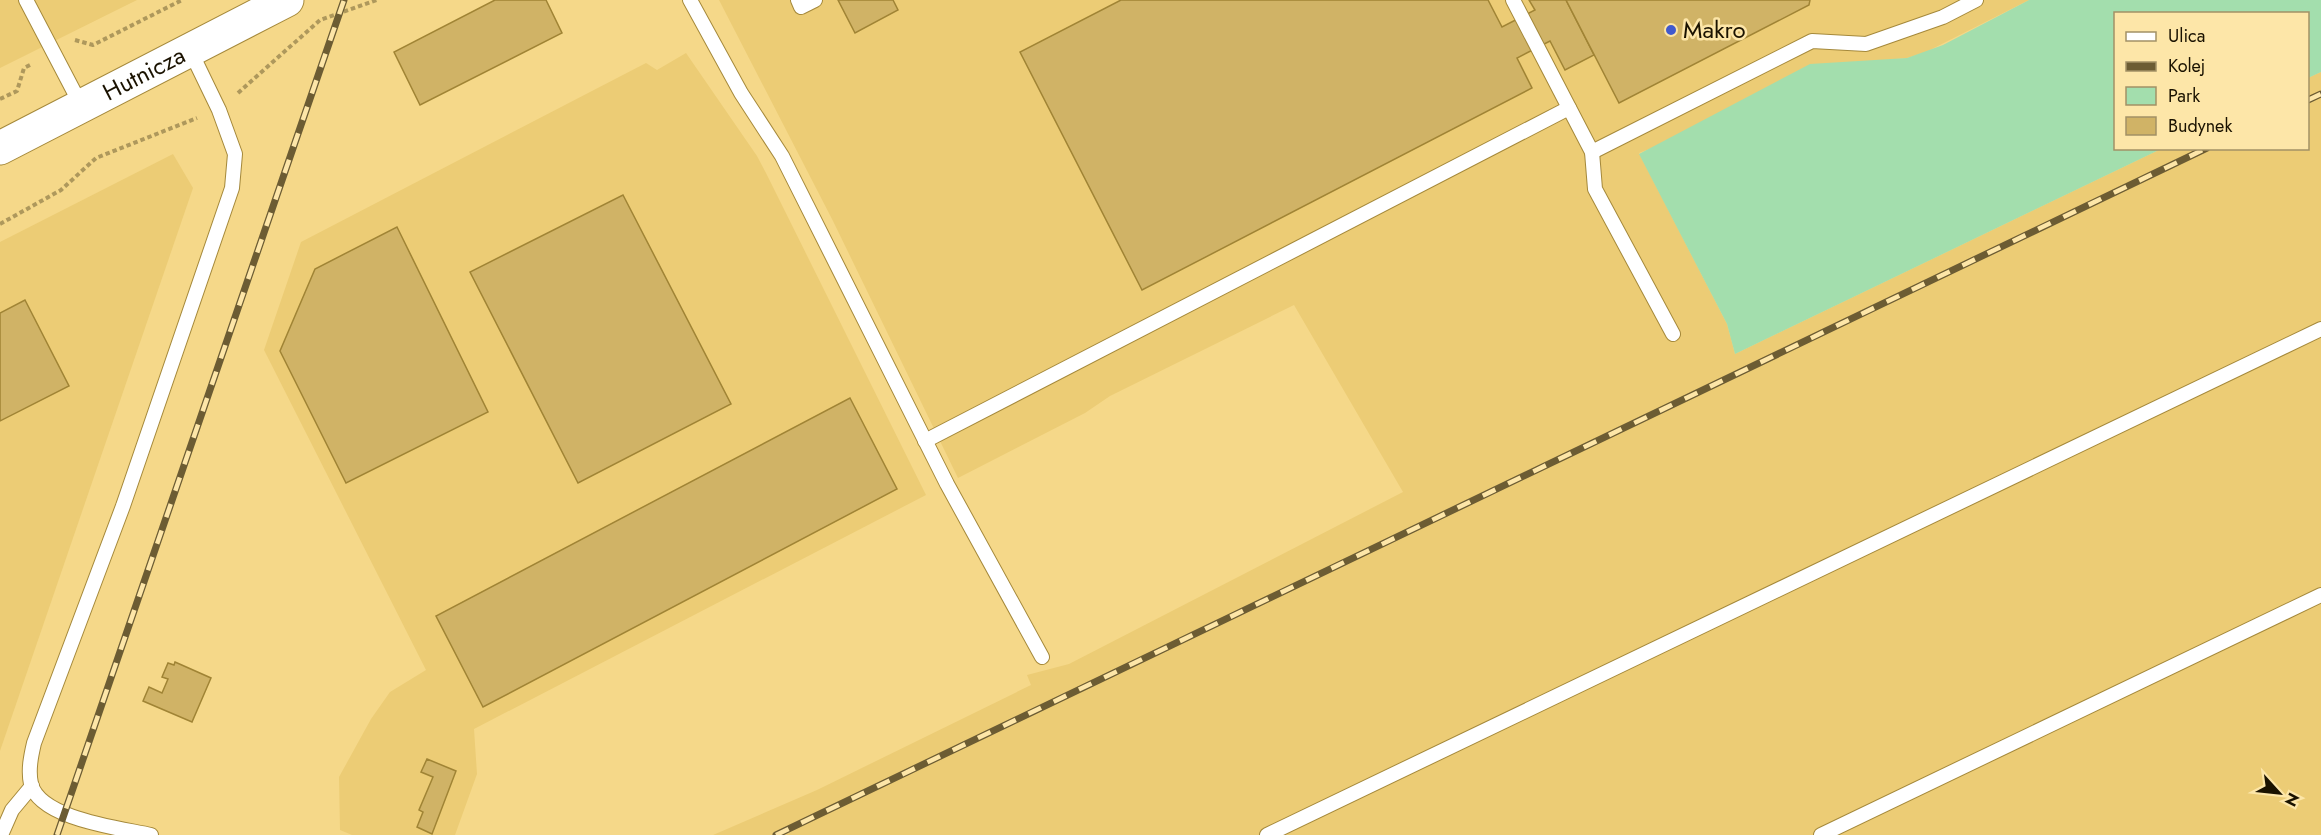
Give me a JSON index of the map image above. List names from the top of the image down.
{
  "streets": {
    "main road": ["Hutnicza"]
  },
  "places": ["Makro"],
  "legend": [
    "Ulica",
    "Kolej",
    "Park",
    "Budynek"
  ],
  "north": "bottom right"
}
